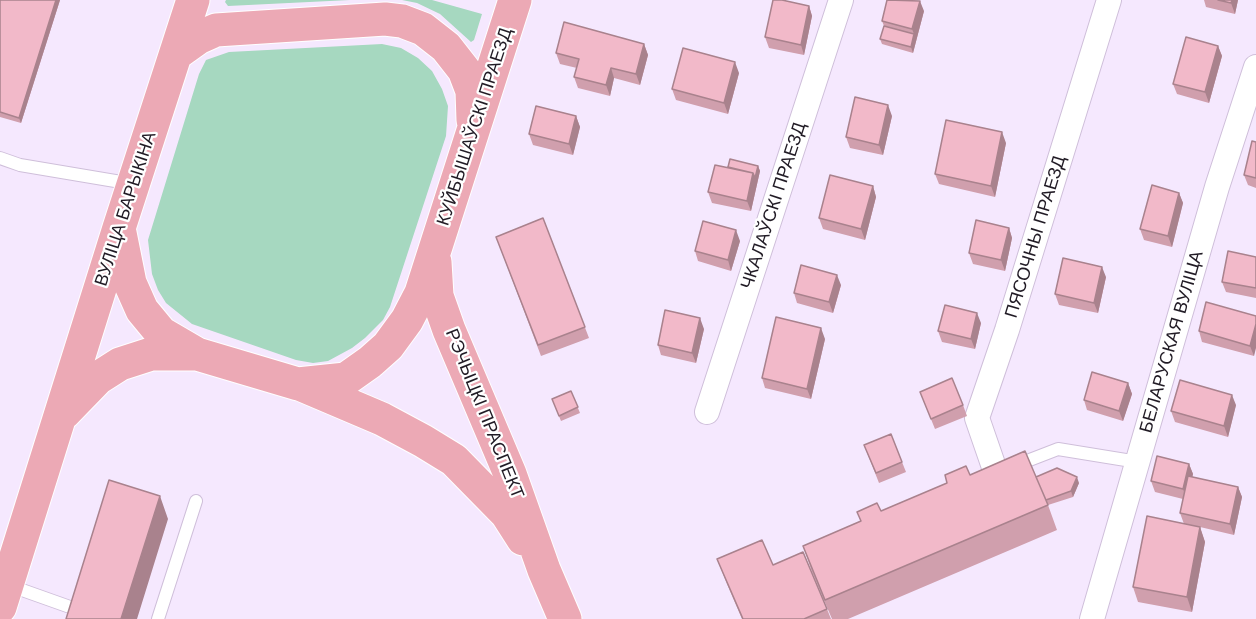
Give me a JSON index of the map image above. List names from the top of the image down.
{
  "streets": {
    "main road": ["КУЙБЫШАЎСКІ ПРАЕЗД", "ВУЛІЦА БАРЫКІНА", "РЭЧЫЦКІ ПРАСПЕКТ"],
    "street": ["ЧКАЛАЎСКІ ПРАЕЗД", "ПЯСОЧНЫ ПРАЕЗД", "БЕЛАРУСКАЯ ВУЛІЦА"]
  },
  "crossings": [
    ["КУЙБЫШАЎСКІ ПРАЕЗД", "РЭЧЫЦКІ ПРАСПЕКТ"],
    ["ВУЛІЦА БАРЫКІНА", "РЭЧЫЦКІ ПРАСПЕКТ"]
  ]
}
